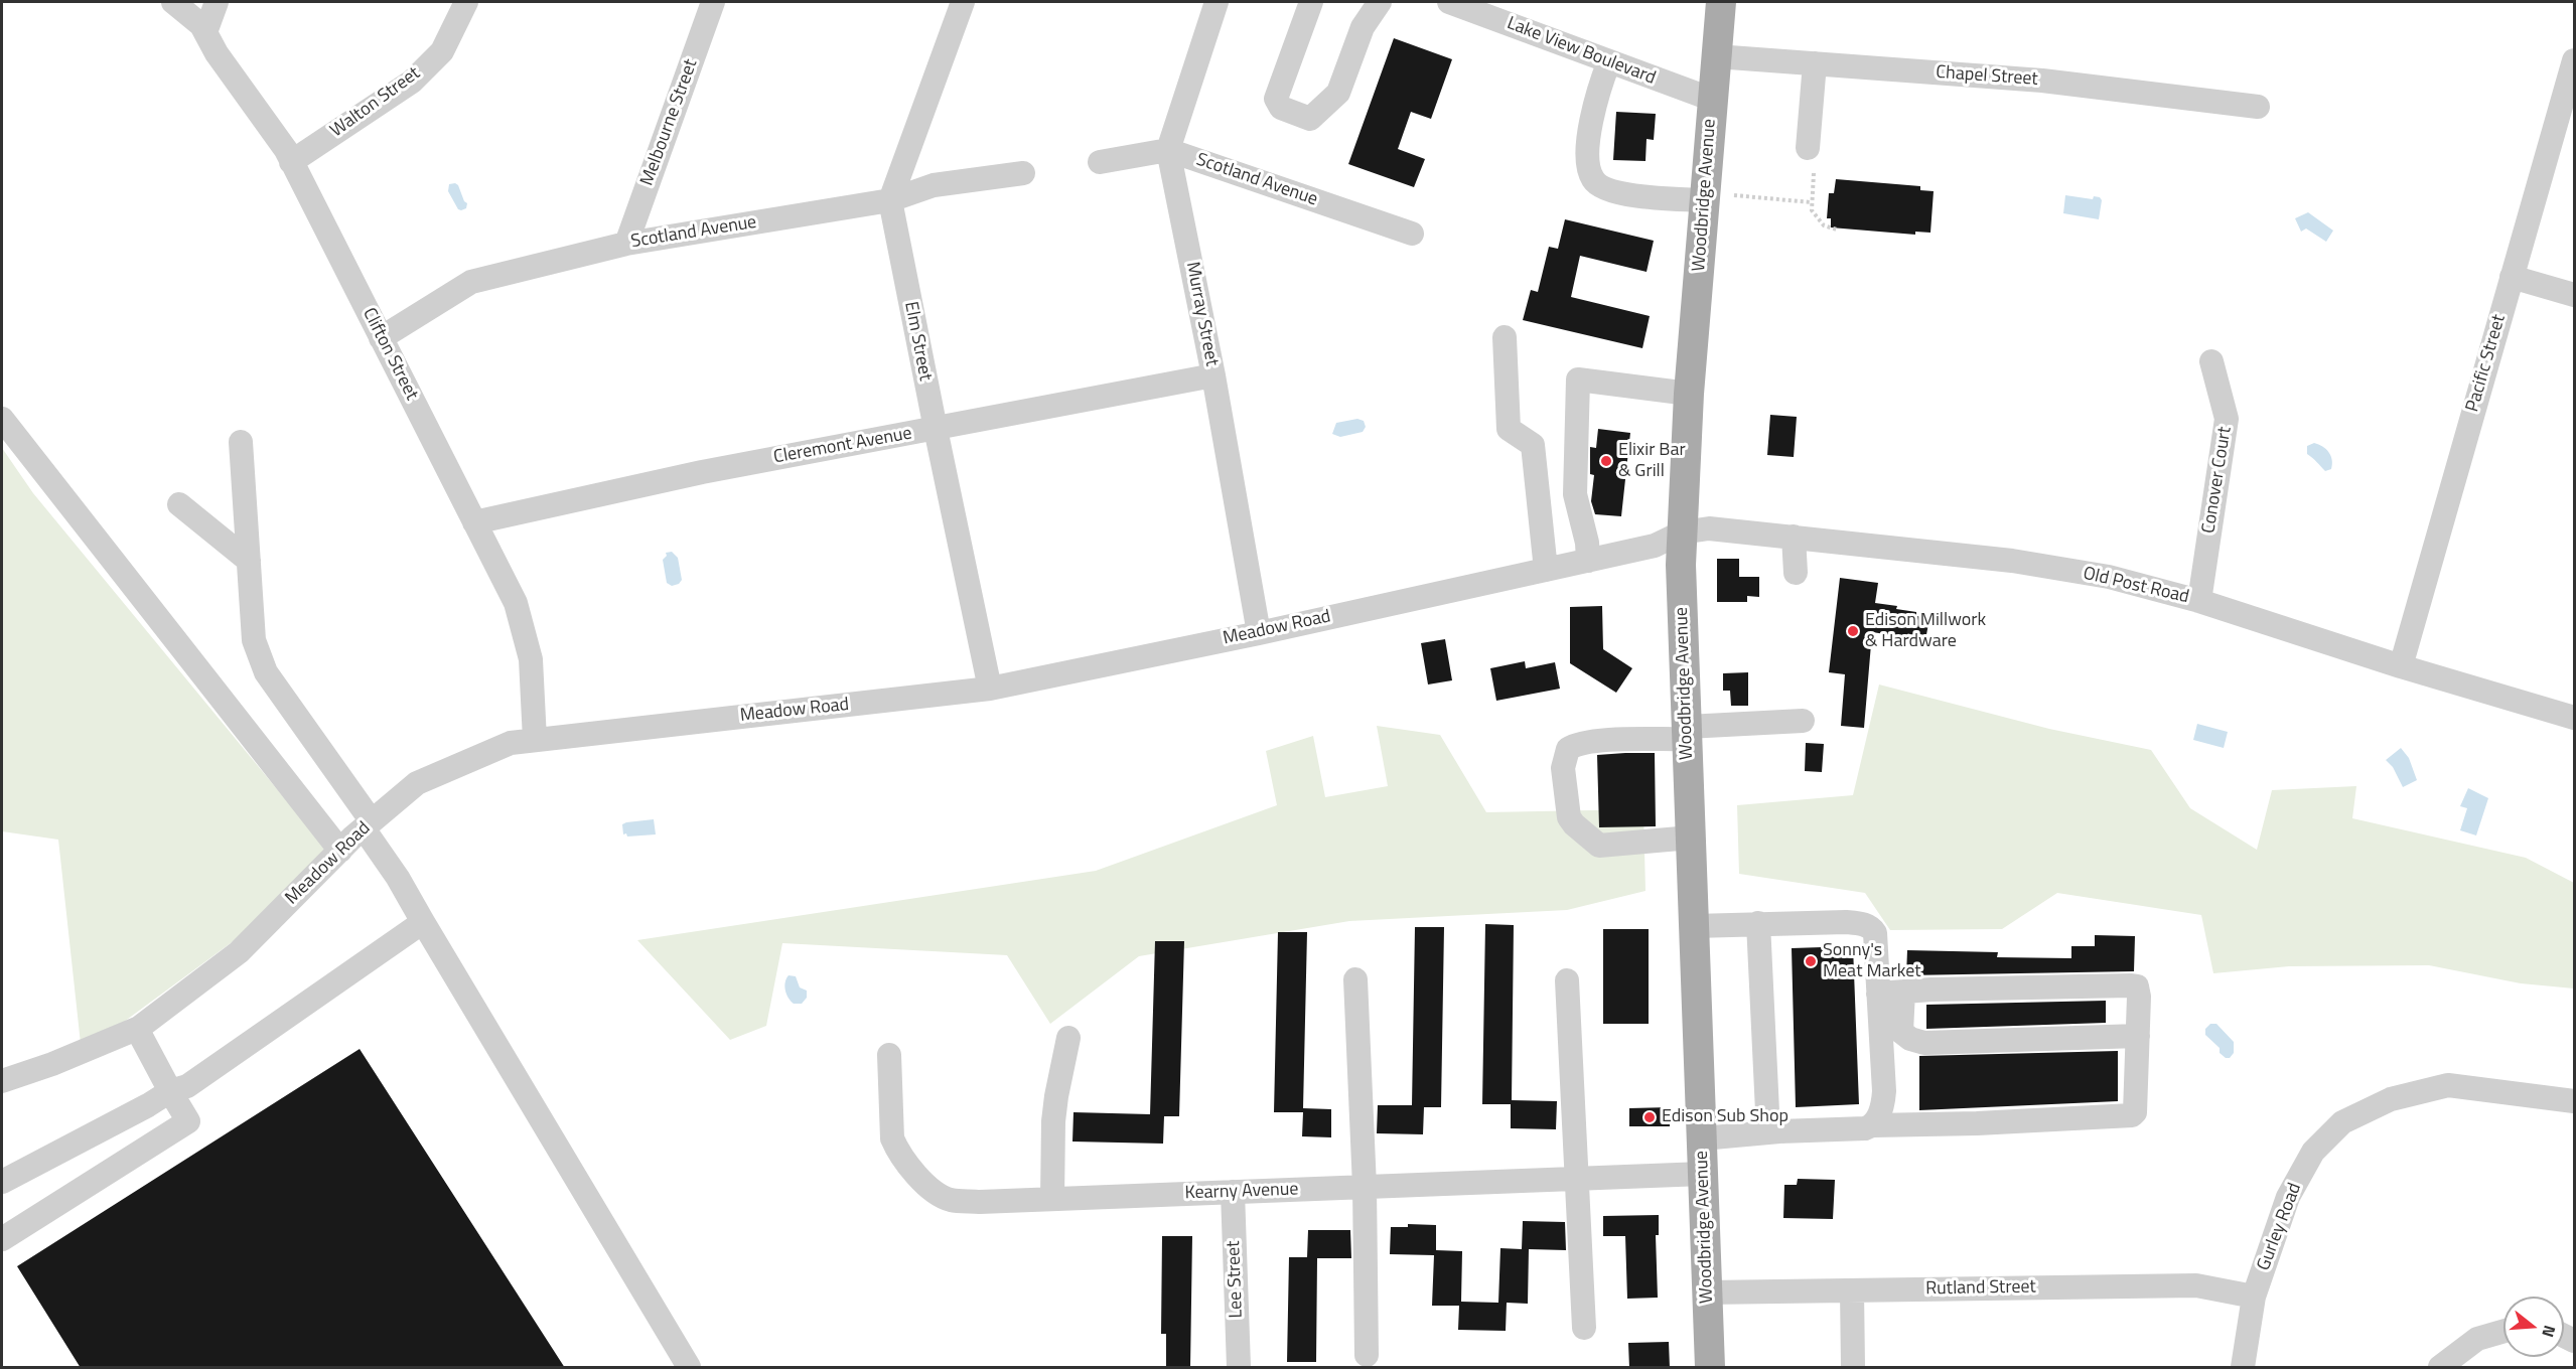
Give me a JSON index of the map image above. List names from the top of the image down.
{
  "streets": {
    "main road": ["Woodbridge Avenue"],
    "street": [
      "Lake View Boulevard",
      "Chapel Street",
      "Walton Street",
      "Melbourne Street",
      "Scotland Avenue",
      "Murray Street",
      "Elm Street",
      "Clifton Street",
      "Pacific Street",
      "Cleremont Avenue",
      "Conover Court",
      "Old Post Road",
      "Meadow Road",
      "Kearny Avenue",
      "Gurley Road",
      "Lee Street",
      "Rutland Street"
    ]
  },
  "crossings": [
    ["Lake View Boulevard", "Woodbridge Avenue"],
    ["Chapel Street", "Woodbridge Avenue"],
    ["Walton Street", "Clifton Street"],
    ["Melbourne Street", "Scotland Avenue"],
    ["Scotland Avenue", "Murray Street"],
    ["Scotland Avenue", "Elm Street"],
    ["Scotland Avenue", "Clifton Street"],
    ["Woodbridge Avenue", "Old Post Road"],
    ["Woodbridge Avenue", "Meadow Road"],
    ["Woodbridge Avenue", "Kearny Avenue"],
    ["Woodbridge Avenue", "Rutland Street"],
    ["Murray Street", "Cleremont Avenue"],
    ["Murray Street", "Meadow Road"],
    ["Elm Street", "Cleremont Avenue"],
    ["Elm Street", "Meadow Road"],
    ["Clifton Street", "Cleremont Avenue"],
    ["Clifton Street", "Meadow Road"],
    ["Pacific Street", "Old Post Road"],
    ["Conover Court", "Old Post Road"],
    ["Old Post Road", "Meadow Road"],
    ["Kearny Avenue", "Lee Street"],
    ["Gurley Road", "Rutland Street"]
  ],
  "places": [
    "Elixir Bar & Grill",
    "Edison Millwork & Hardware",
    "Sonny's Meat Market",
    "Edison Sub Shop"
  ],
  "north": "right"
}
